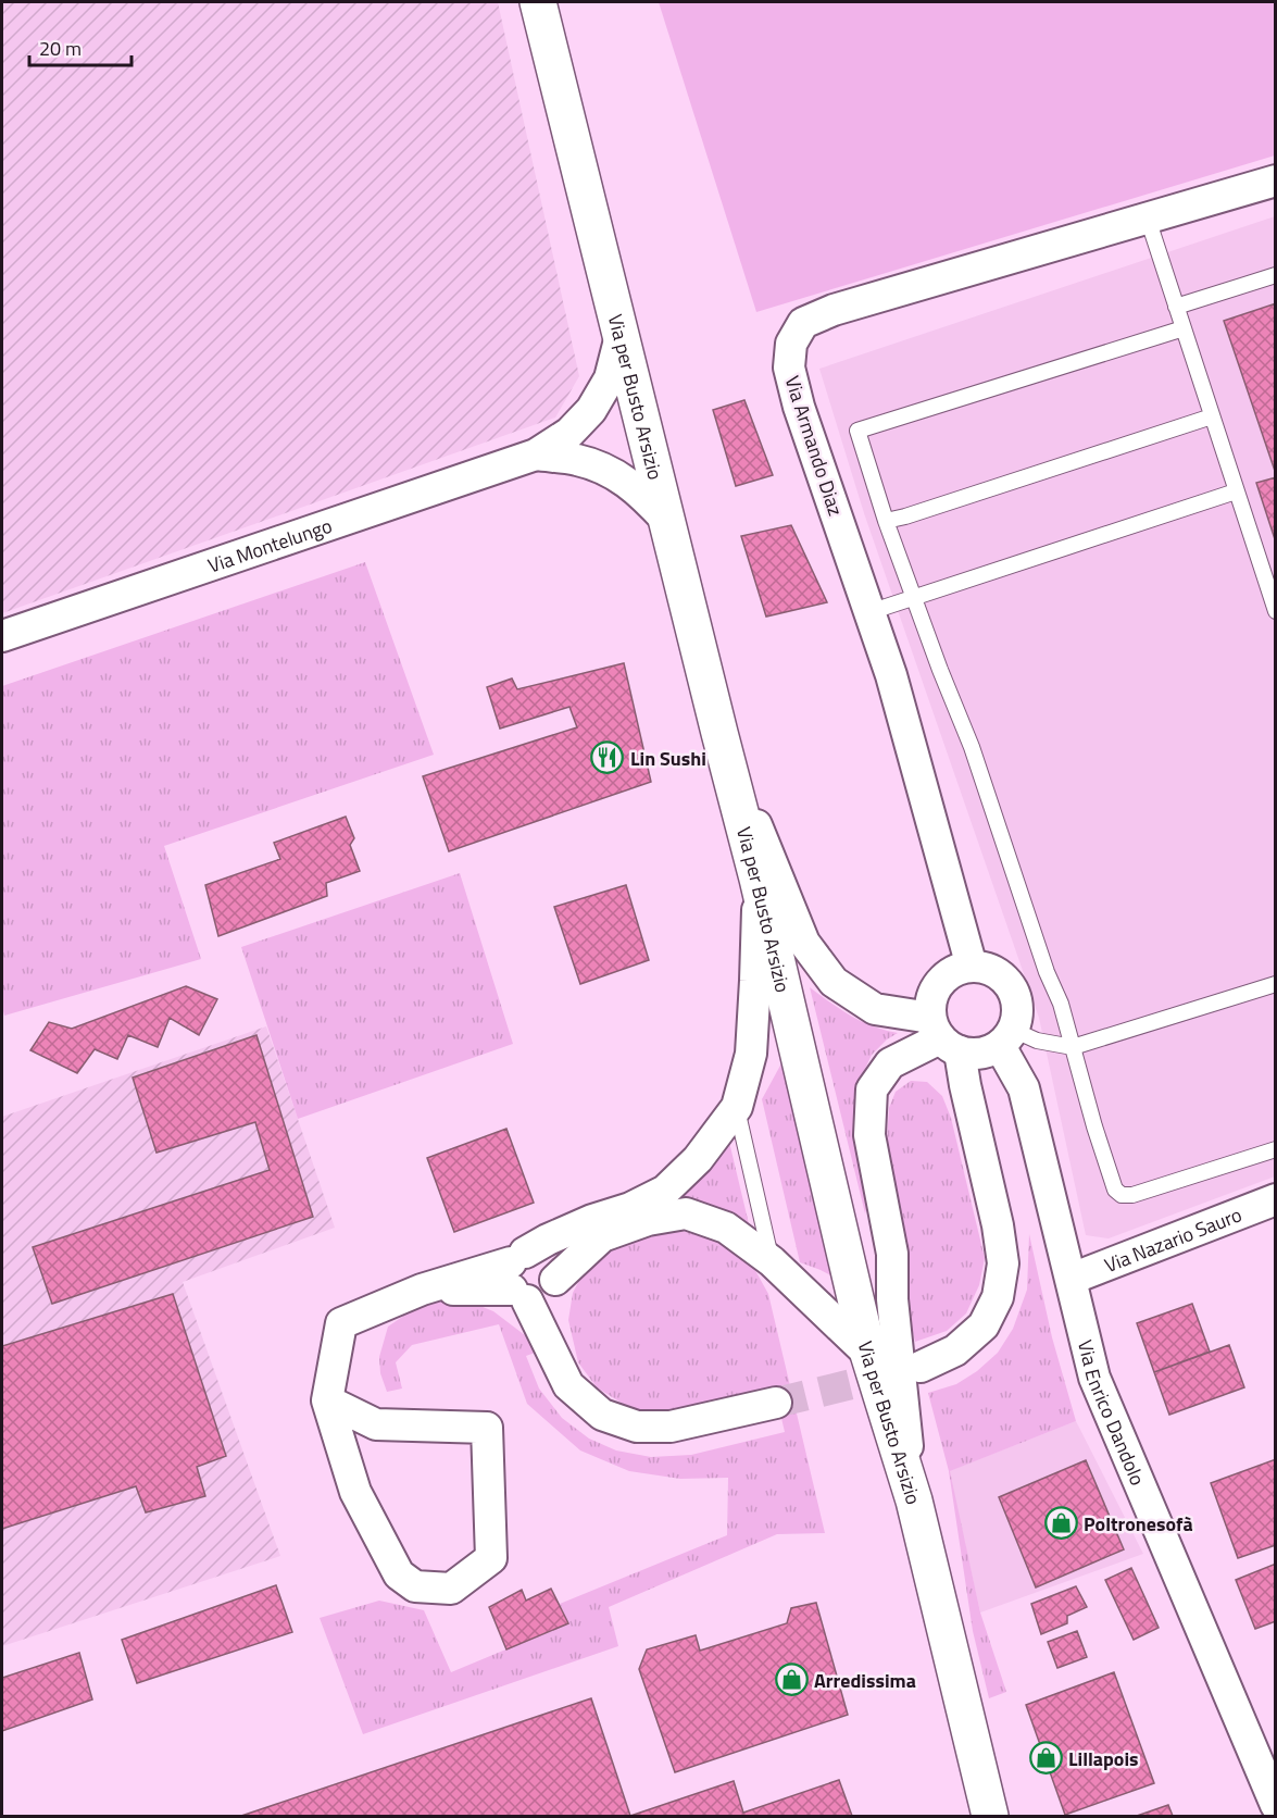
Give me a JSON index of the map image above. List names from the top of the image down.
{
  "streets": {
    "main road": ["Via per Busto Arsizio"],
    "street": [
      "Via Armando Diaz",
      "Via Montelungo",
      "Via Nazario Sauro",
      "Via Enrico Dandolo"
    ]
  },
  "crossings": [
    ["Via per Busto Arsizio", "Via Montelungo"],
    ["Via Armando Diaz", "Via Enrico Dandolo"],
    ["Via Nazario Sauro", "Via Enrico Dandolo"]
  ],
  "places": {
    "restaurant": ["Lin Sushi"],
    "shop": ["Poltronesofà", "Arredissima", "Lillapois"]
  },
  "scale_bar": "20 m"
}
